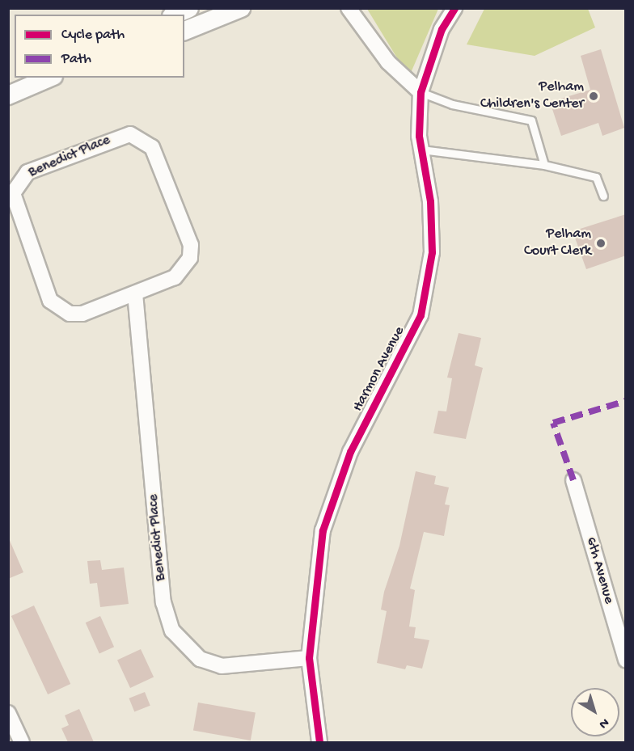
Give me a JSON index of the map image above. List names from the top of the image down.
{
  "streets": {
    "street": ["Benedict Place", "Harmon Avenue", "6th Avenue"]
  },
  "crossings": [
    ["Benedict Place", "Harmon Avenue"]
  ],
  "places": ["Pelham Children's Center", "Pelham Court Clerk"],
  "legend": ["Cycle path", "Path"],
  "north": "bottom right"
}
